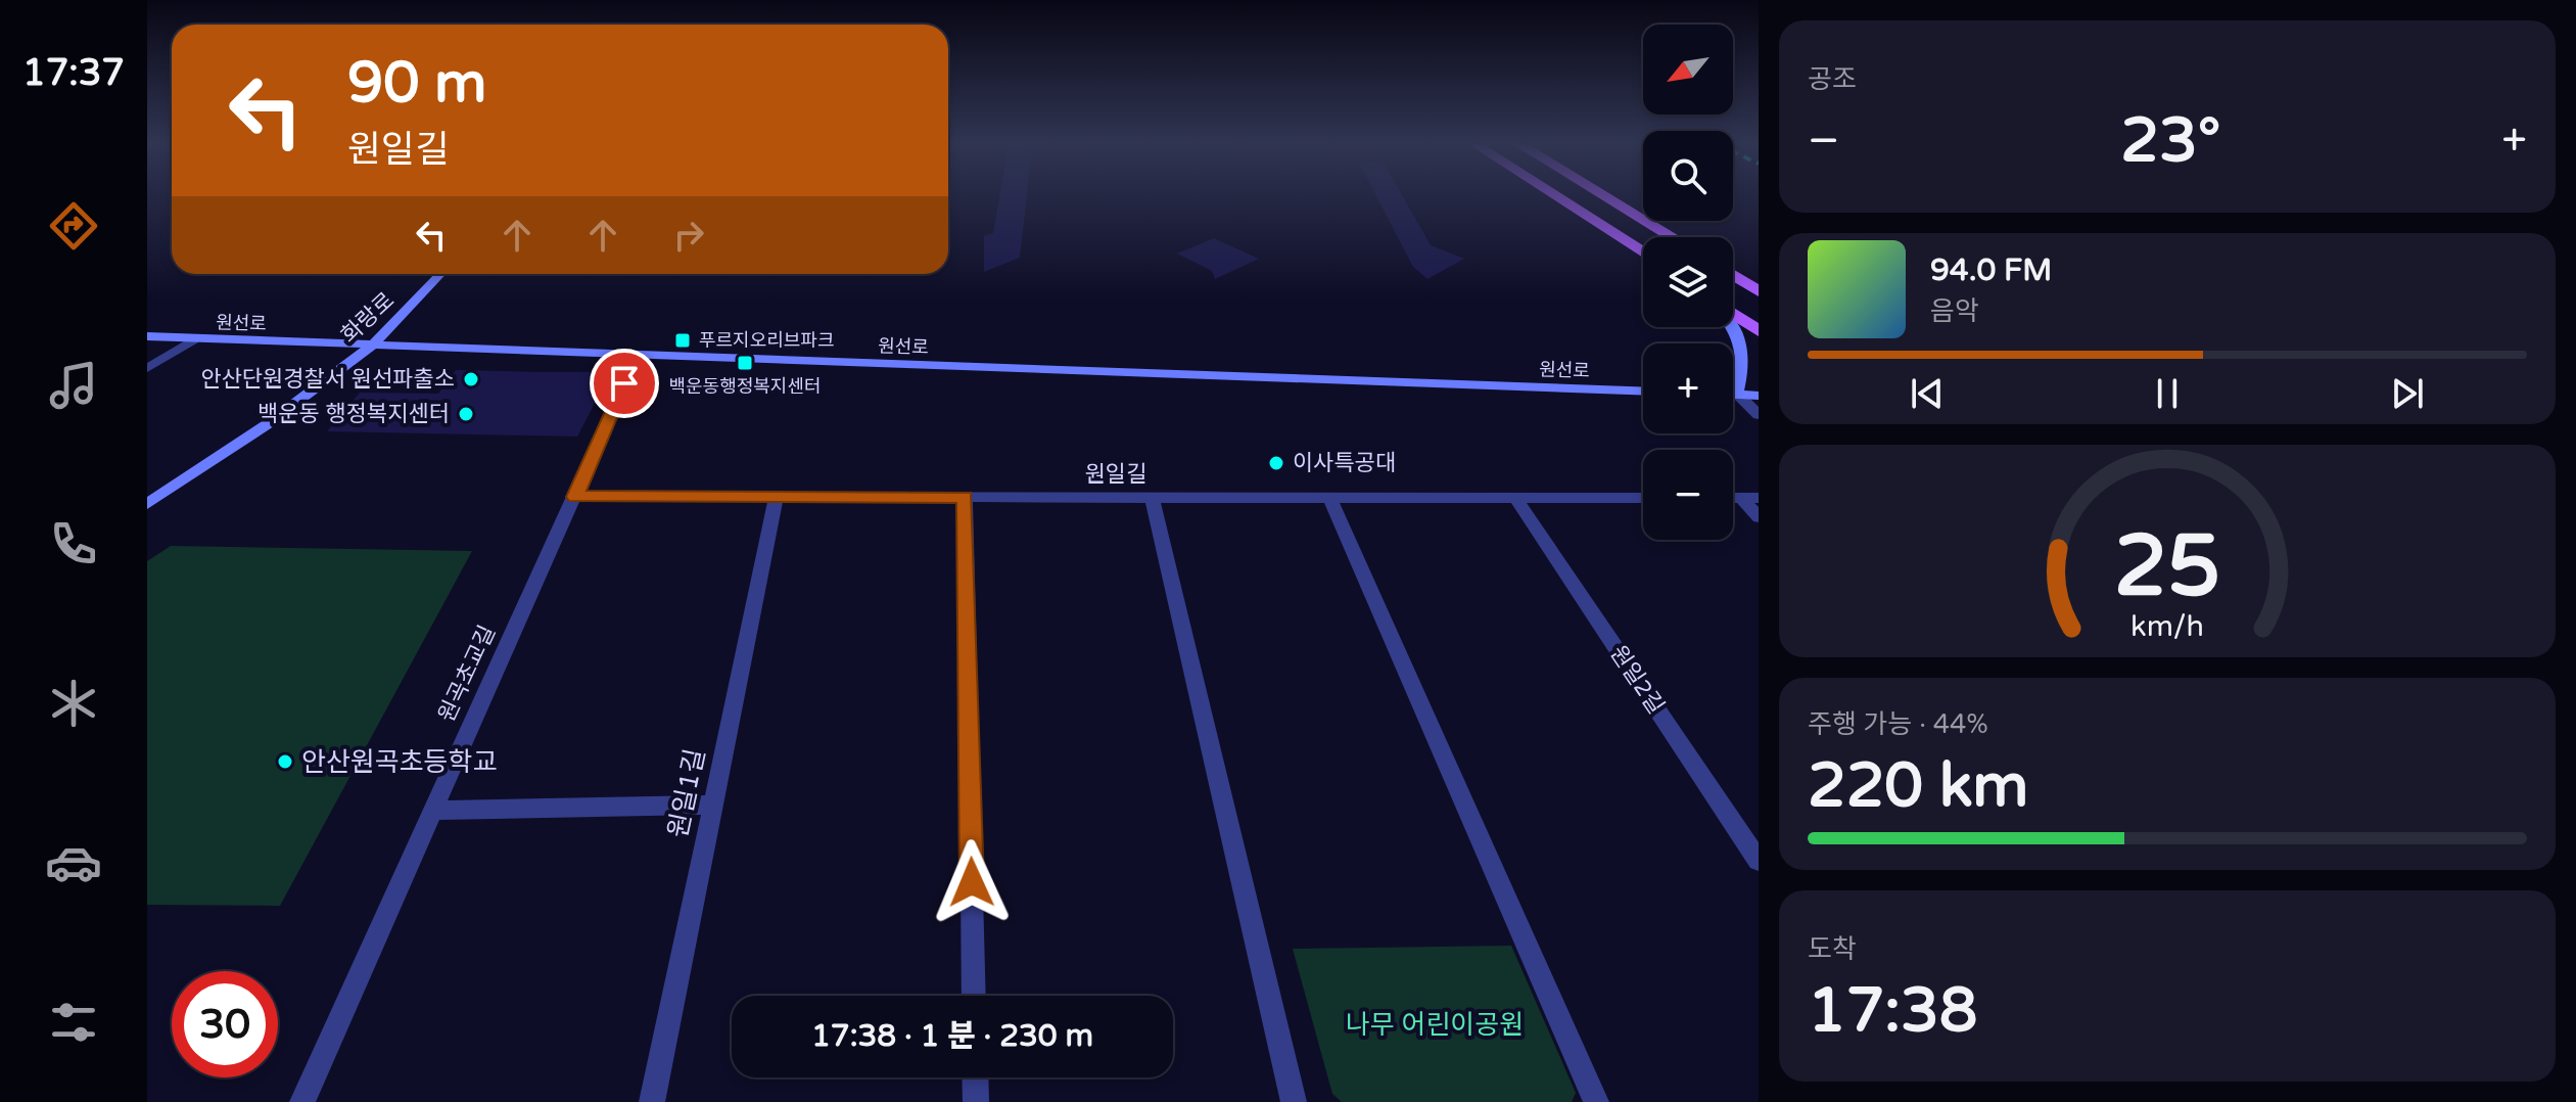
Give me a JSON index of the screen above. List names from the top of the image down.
{
  "streets": {
    "street": [
      "화랑로",
      "원선로",
      "원일길",
      "원곡초교길",
      "원일2길",
      "원일1길"
    ]
  },
  "crossings": [
    ["화랑로", "원선로"],
    ["원선로", "원곡초교길"],
    ["원일길", "원곡초교길"],
    ["원일길", "원일2길"],
    ["원일길", "원일1길"]
  ],
  "parks": ["나무 어린이공원"],
  "places": {
    "transit": ["푸르지오리브파크", "백운동행정복지센터"],
    "other": [
      "안산단원경찰서 원선파출소",
      "백운동 행정복지센터",
      "이사특공대",
      "안산원곡초등학교"
    ]
  },
  "north": "bottom left",
  "page": {
    "tabs": "17:37",
    "tile": [
      "공조",
      ["주행 가능 · 44%", "220 km"],
      ["도착", "17:38"]
    ],
    "map_buttons": ["+", "−"],
    "turn": ["90 m", "원일길"],
    "heat": ["−", "23°", "+"],
    "song": ["94.0 FM", "음악"],
    "limit": "30",
    "trip": "17:38 · 1 분 · 230 m",
    "gauge": ["25", "km/h"]
  }
}
